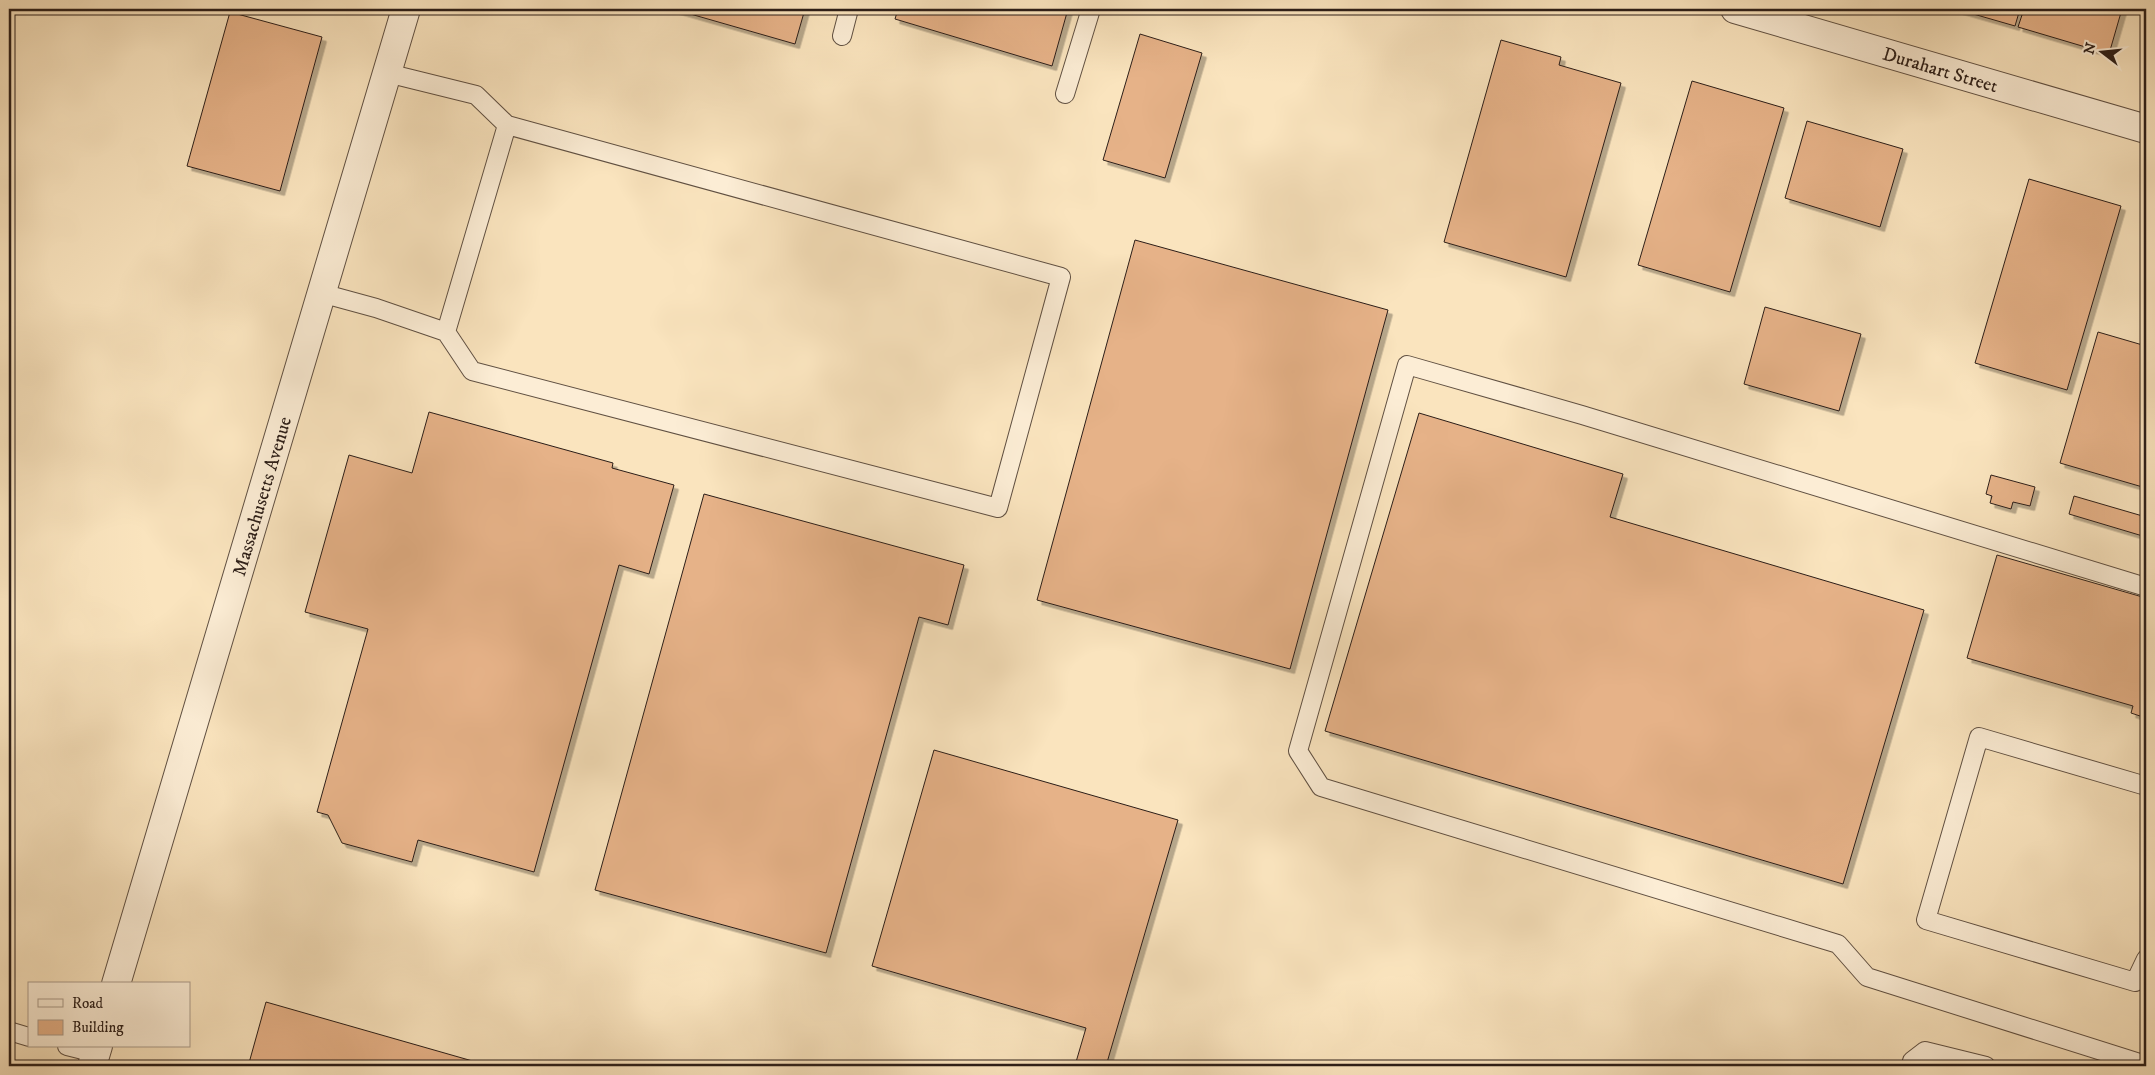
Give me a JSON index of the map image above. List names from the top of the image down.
{
  "streets": {
    "street": ["Durahart Street", "Massachusetts Avenue"]
  },
  "legend": ["Road", "Building"],
  "north": "left"
}
